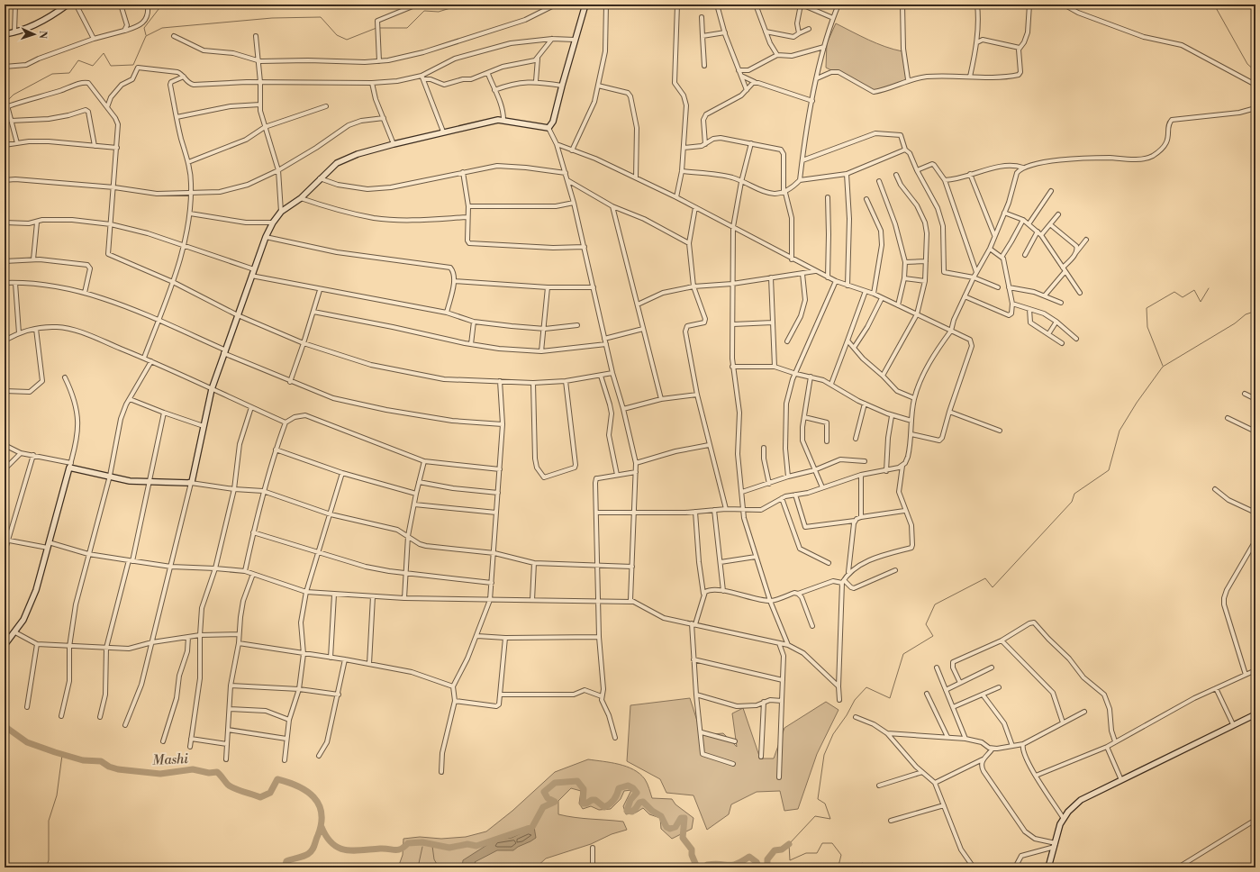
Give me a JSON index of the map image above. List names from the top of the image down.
{
  "water": ["Mashi"],
  "north": "right"
}
